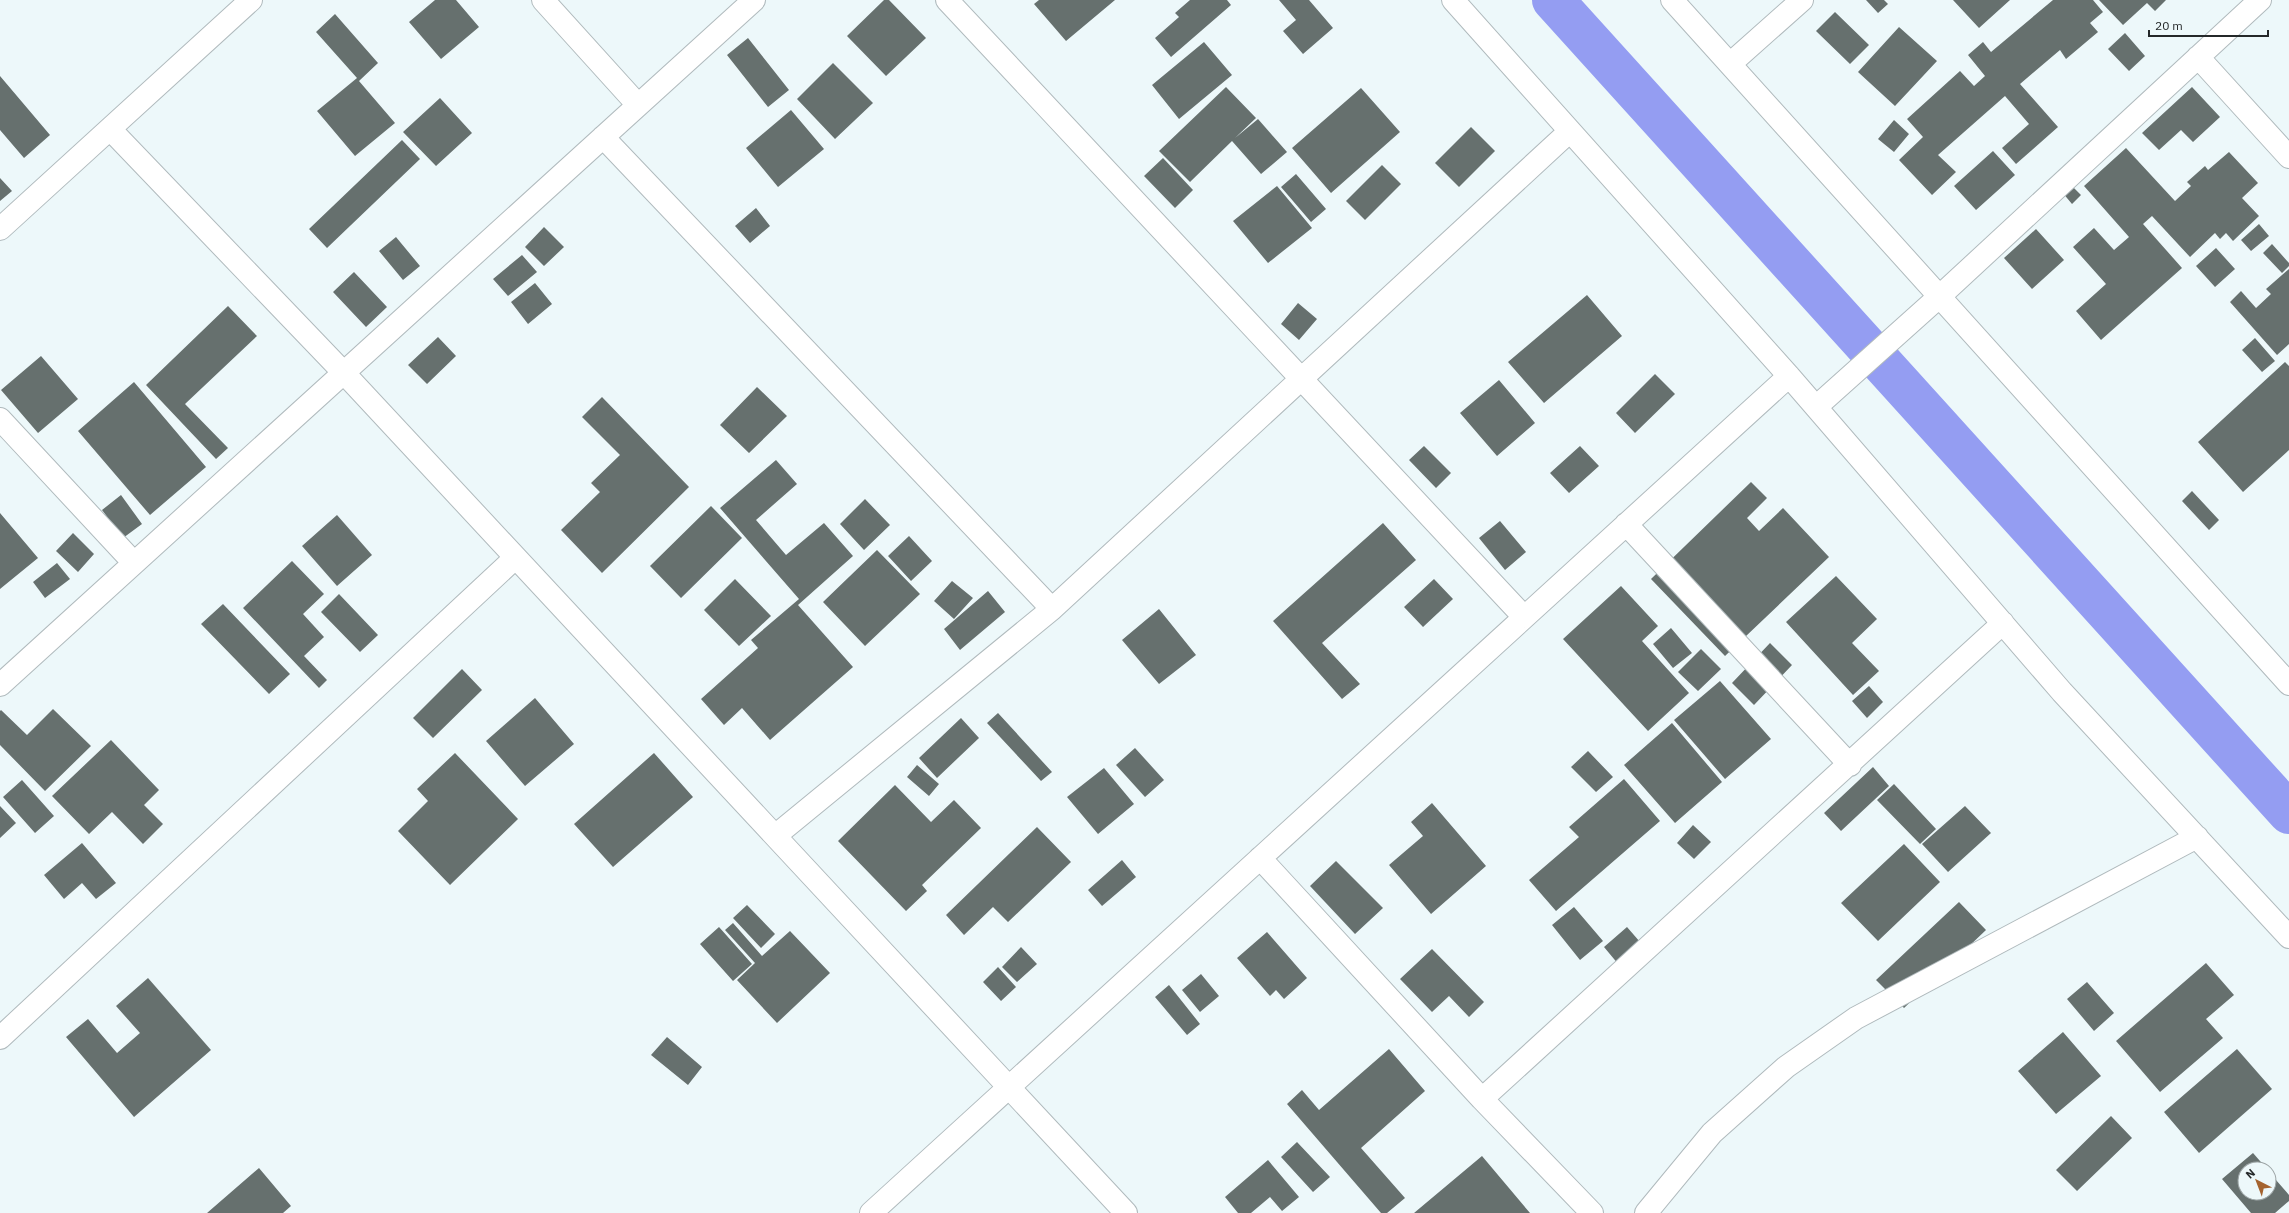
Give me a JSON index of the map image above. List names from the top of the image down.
{
  "scale_bar": "20 m",
  "north": "top left"
}
